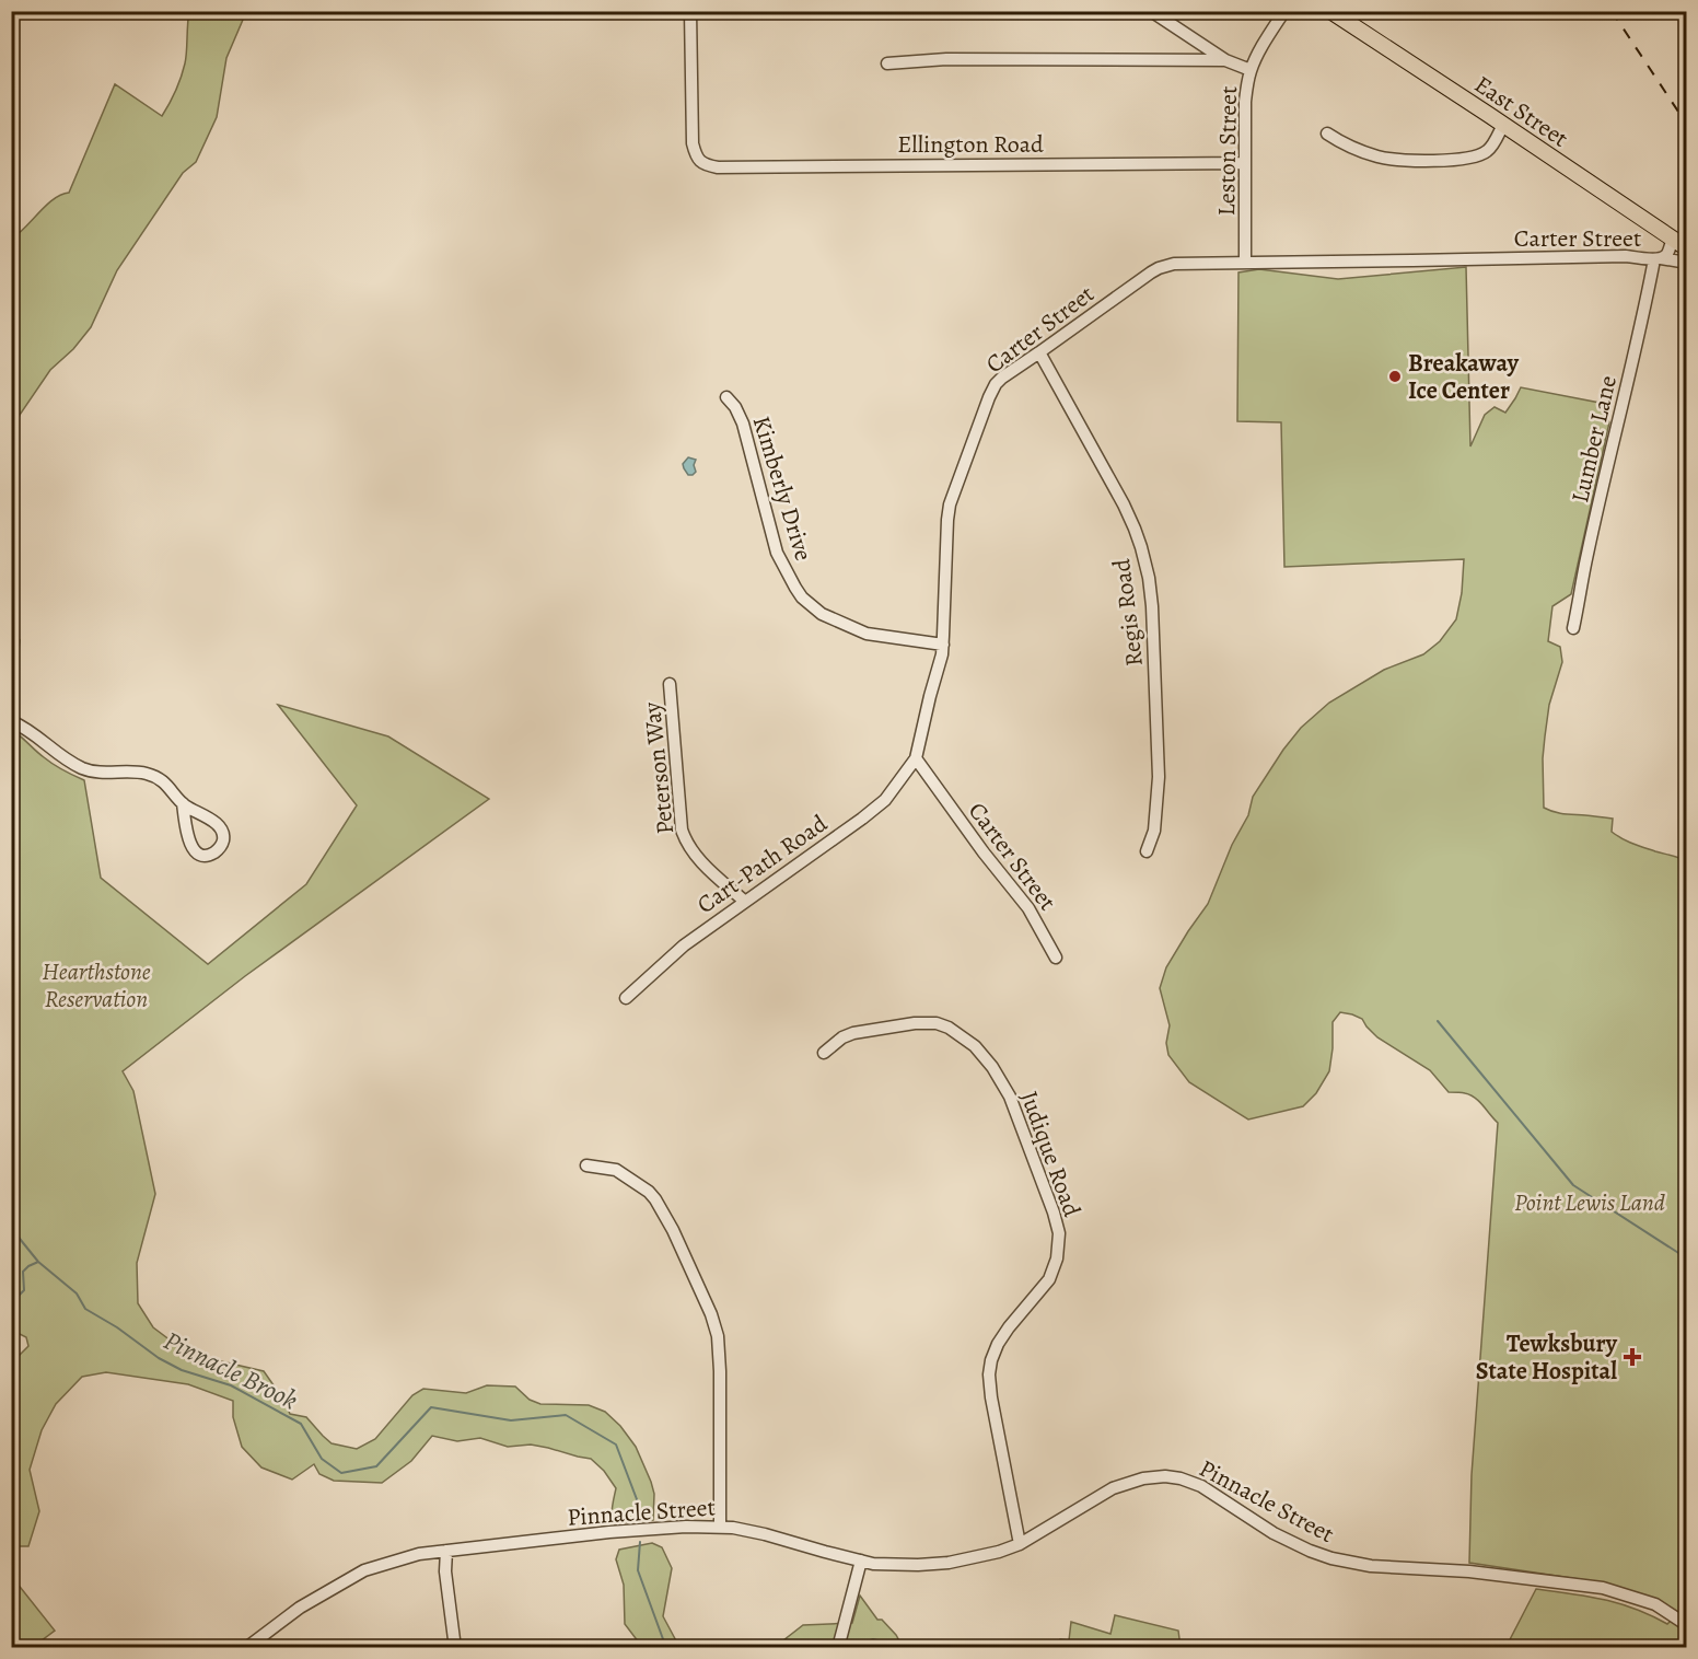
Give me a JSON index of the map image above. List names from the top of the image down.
{
  "streets": {
    "main road": ["East Street"],
    "street": [
      "Ellington Road",
      "Leston Street",
      "Carter Street",
      "Lumber Lane",
      "Kimberly Drive",
      "Regis Road",
      "Peterson Way",
      "Cart-Path Road",
      "Judique Road",
      "Pinnacle Street"
    ]
  },
  "crossings": [
    ["East Street", "Carter Street"],
    ["Ellington Road", "Leston Street"],
    ["Leston Street", "Carter Street"],
    ["Carter Street", "Lumber Lane"],
    ["Carter Street", "Kimberly Drive"],
    ["Carter Street", "Regis Road"],
    ["Carter Street", "Cart-Path Road"],
    ["Peterson Way", "Cart-Path Road"],
    ["Judique Road", "Pinnacle Street"]
  ],
  "water": ["Pinnacle Brook"],
  "parks": ["Hearthstone Reservation", "Point Lewis Land"],
  "places": {
    "other": ["Breakaway Ice Center"],
    "health": ["Tewksbury State Hospital"]
  }
}
